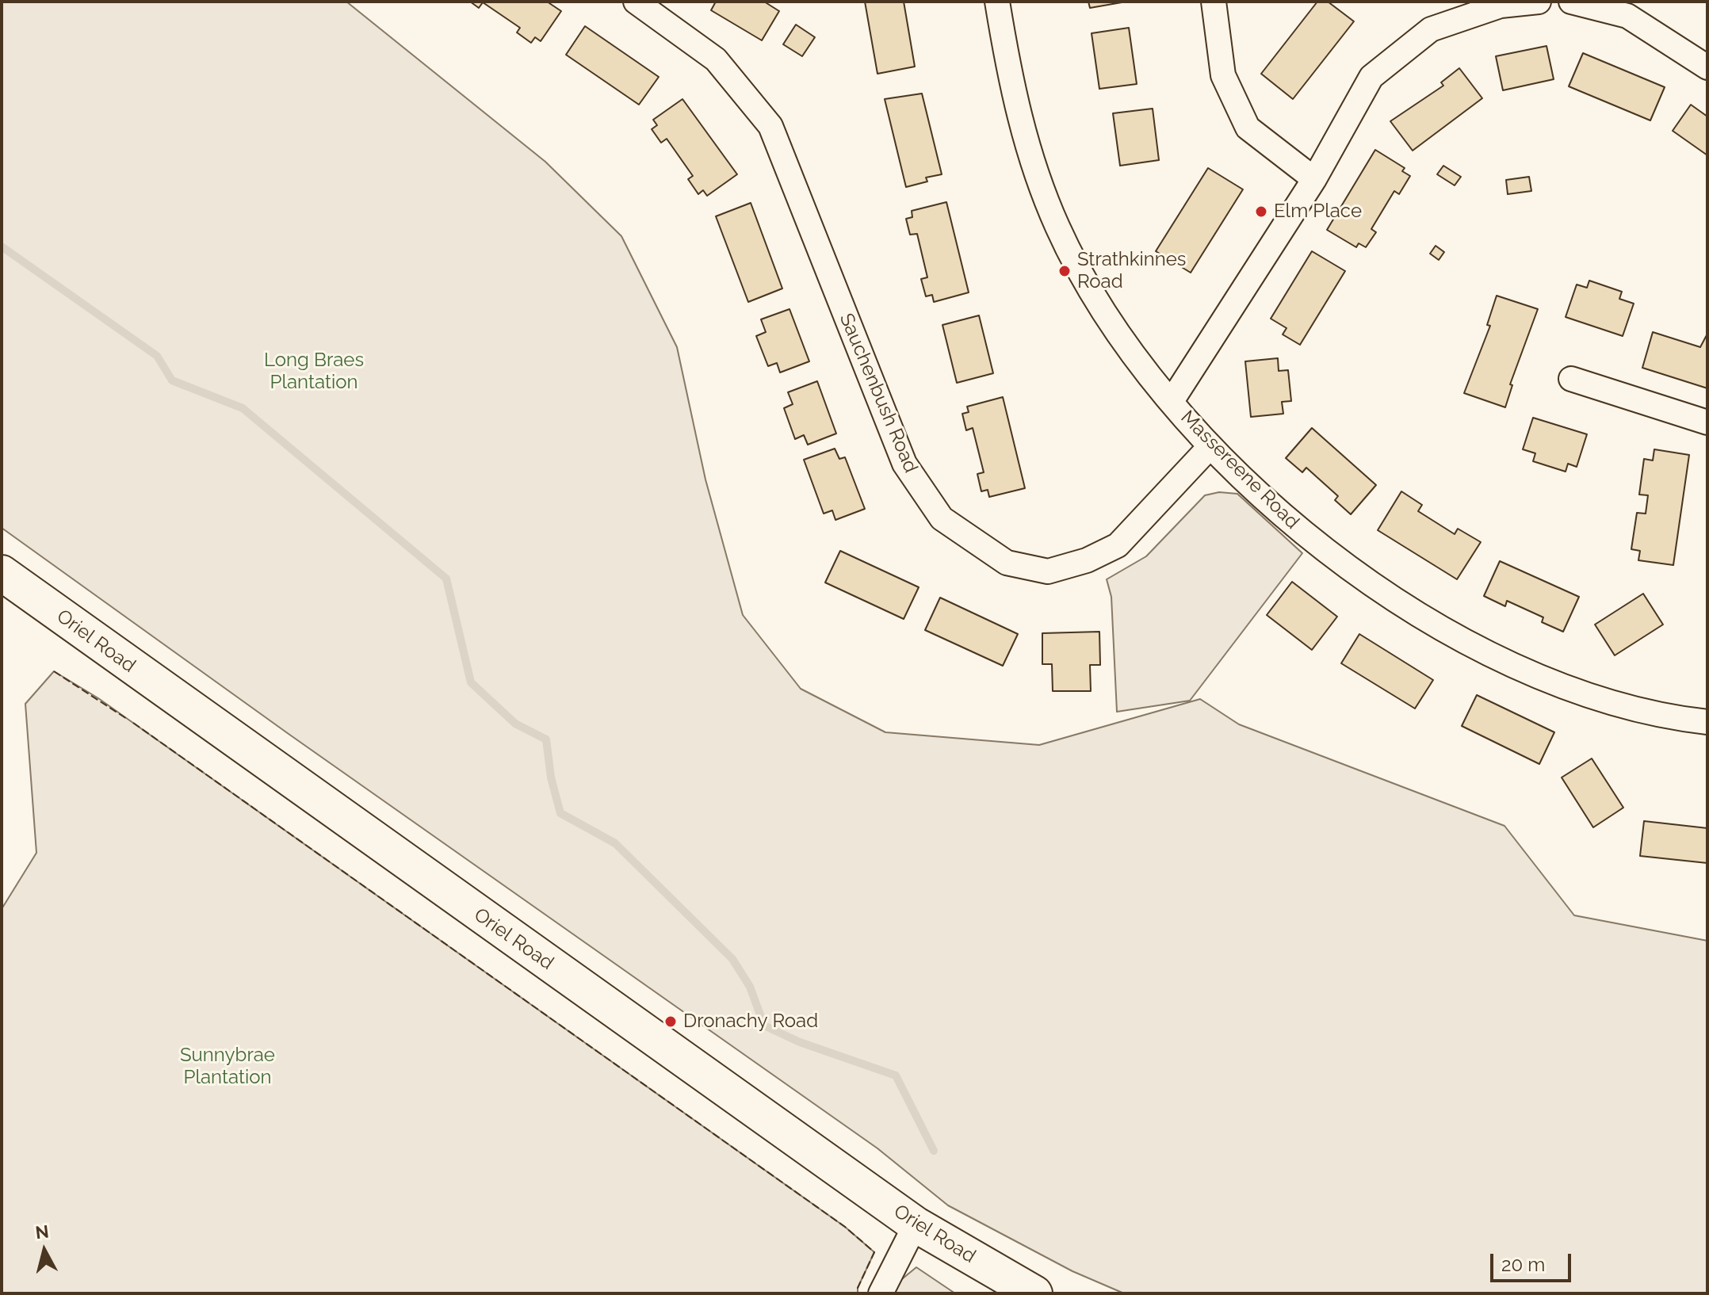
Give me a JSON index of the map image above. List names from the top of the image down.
{
  "streets": {
    "main road": ["Oriel Road"],
    "street": ["Sauchenbush Road", "Massereene Road"]
  },
  "crossings": [
    ["Sauchenbush Road", "Massereene Road"]
  ],
  "parks": ["Long Braes Plantation", "Sunnybrae Plantation"],
  "places": ["Elm Place", "Strathkinnes Road", "Dronachy Road"],
  "scale_bar": "20 m",
  "north": "top"
}
